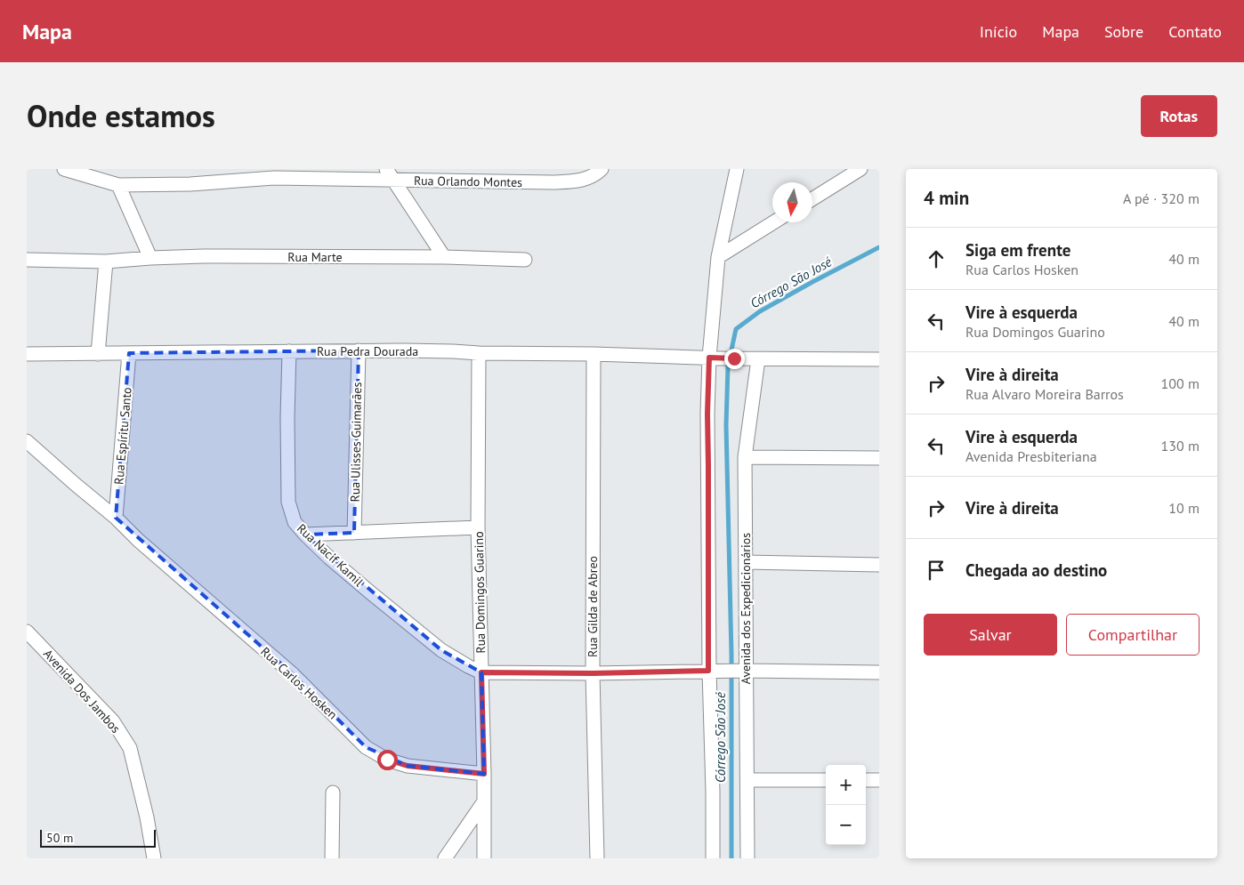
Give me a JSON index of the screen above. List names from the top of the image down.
{
  "streets": {
    "street": [
      "Rua Orlando Montes",
      "Rua Marte",
      "Rua Pedra Dourada",
      "Rua Espíritu Santo",
      "Rua Ulisses Guimarães",
      "Rua Nacif Kamil",
      "Rua Domingos Guarino",
      "Rua Gilda de Abreo",
      "Avenida dos Expedicionários",
      "Rua Carlos Hosken",
      "Avenida Dos Jambos"
    ]
  },
  "crossings": [
    ["Rua Pedra Dourada", "Rua Espíritu Santo"],
    ["Rua Pedra Dourada", "Rua Ulisses Guimarães"],
    ["Rua Pedra Dourada", "Rua Nacif Kamil"],
    ["Rua Pedra Dourada", "Rua Domingos Guarino"],
    ["Rua Pedra Dourada", "Rua Gilda de Abreo"],
    ["Rua Pedra Dourada", "Avenida dos Expedicionários"],
    ["Rua Espíritu Santo", "Rua Carlos Hosken"],
    ["Rua Nacif Kamil", "Rua Domingos Guarino"],
    ["Rua Domingos Guarino", "Rua Carlos Hosken"]
  ],
  "water": ["Córrego São José"],
  "scale_bar": "50 m",
  "north": "bottom",
  "page": {
    "header": "Mapa",
    "nav": [
      "Início",
      "Mapa",
      "Sobre",
      "Contato"
    ],
    "title": "Onde estamos",
    "buttons": [
      "Rotas",
      ["Salvar", "Compartilhar"]
    ],
    "heading": ["4 min", "A pé · 320 m"],
    "list": [
      ["Siga em frente", "Rua Carlos Hosken", "40 m"],
      ["Vire à esquerda", "Rua Domingos Guarino", "40 m"],
      ["Vire à direita", "Rua Alvaro Moreira Barros", "100 m"],
      ["Vire à esquerda", "Avenida Presbiteriana", "130 m"],
      ["Vire à direita", "10 m"],
      "Chegada ao destino"
    ],
    "map_buttons": ["+", "−"],
    "scale": "50 m"
  }
}
